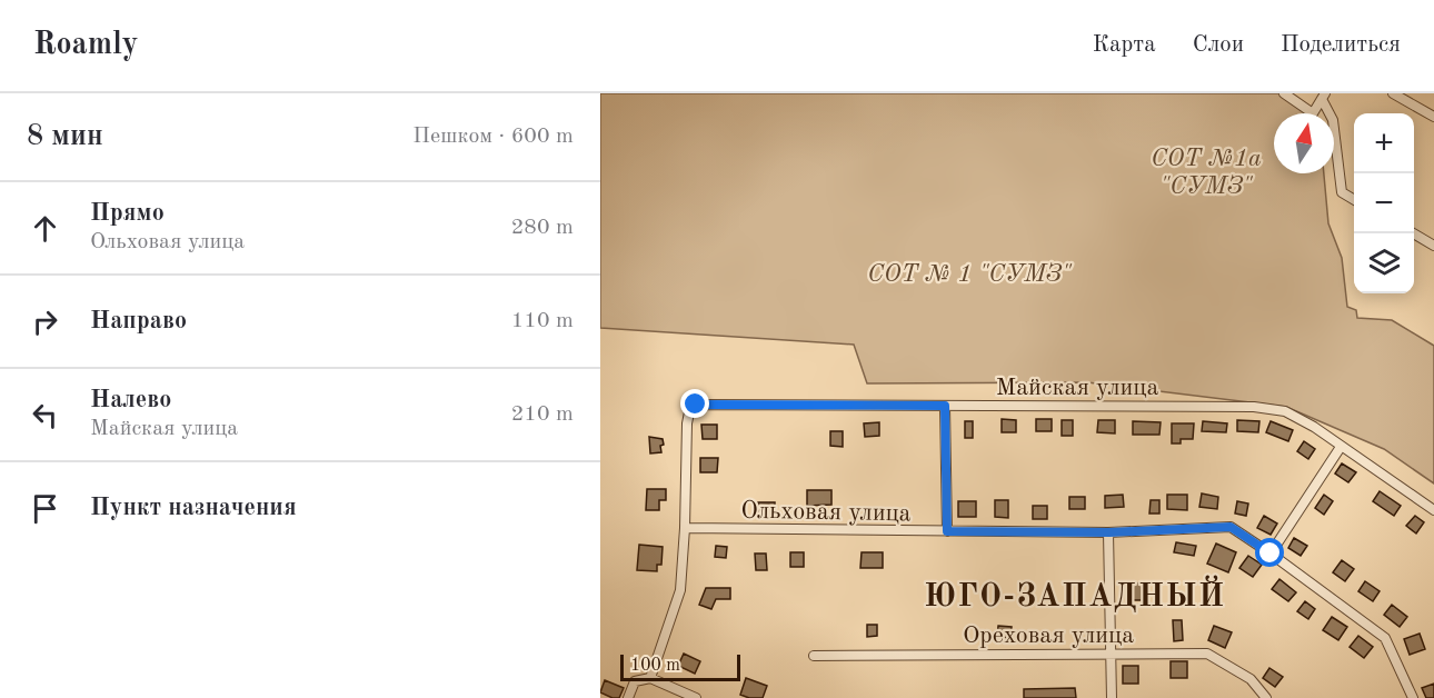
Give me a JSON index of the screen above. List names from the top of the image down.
{
  "streets": {
    "street": ["Майская улица", "Ольховая улица", "Ореховая улица"]
  },
  "crossings": [
    ["Майская улица", "Ольховая улица"]
  ],
  "districts": ["ЮГО-ЗАПАДНЫЙ"],
  "parks": ["СОТ №1а \"СУМЗ\"", "СОТ № 1 \"СУМЗ\""],
  "scale_bar": "100 m",
  "north": "top",
  "page": {
    "header": "Roamly",
    "nav": ["Карта", "Слои", "Поделиться"],
    "heading": ["8 мин", "Пешком · 600 m"],
    "map_buttons": ["+", "−"],
    "list": [
      ["Прямо", "Ольховая улица", "280 m"],
      ["Направо", "110 m"],
      ["Налево", "Майская улица", "210 m"],
      "Пункт назначения"
    ],
    "scale": "100 m"
  }
}
